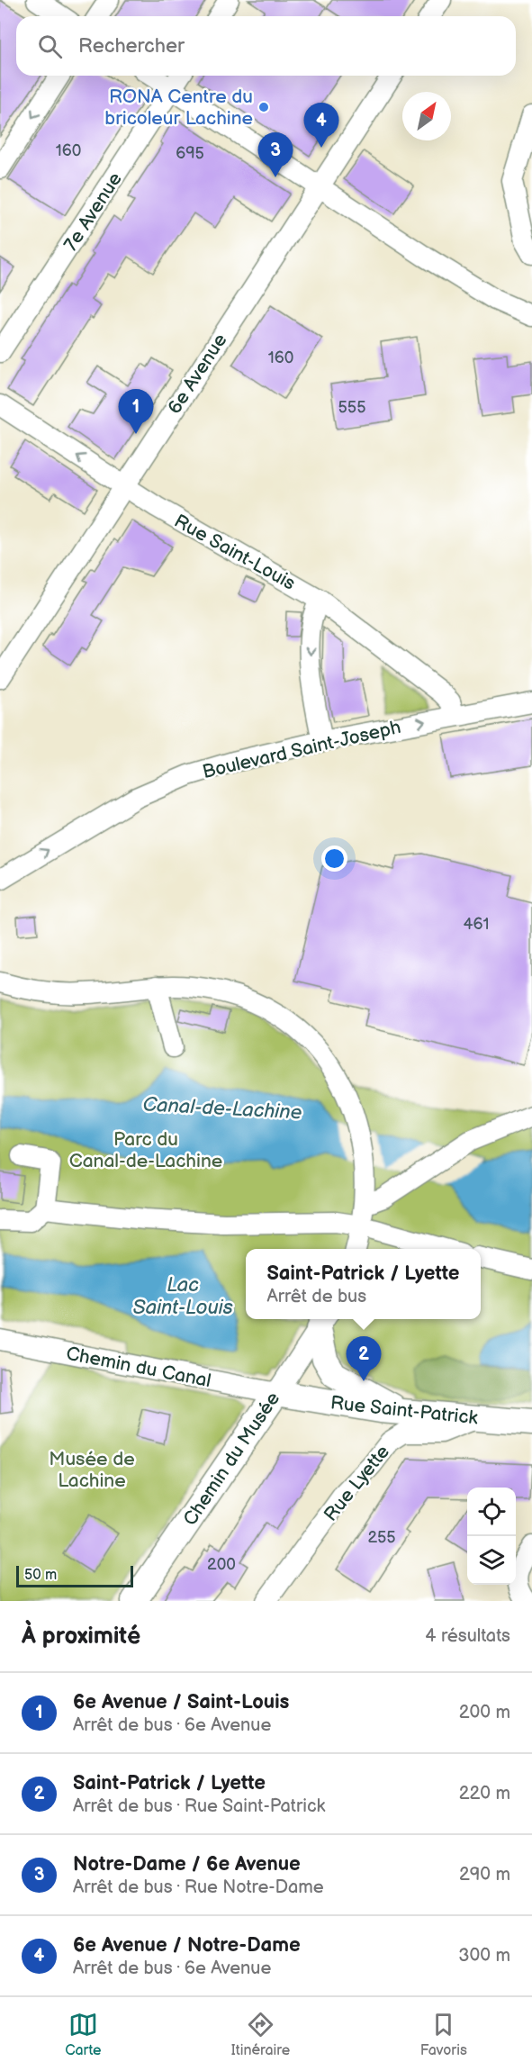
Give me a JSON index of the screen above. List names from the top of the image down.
{
  "streets": {
    "main road": ["Rue Saint-Patrick", "Chemin du Musée"],
    "street": [
      "7e Avenue",
      "6e Avenue",
      "Rue Saint-Louis",
      "Boulevard Saint-Joseph",
      "Chemin du Canal",
      "Rue Lyette"
    ]
  },
  "crossings": [
    ["6e Avenue", "Rue Saint-Louis"],
    ["Rue Saint-Louis", "Boulevard Saint-Joseph"],
    ["Chemin du Canal", "Rue Saint-Patrick"],
    ["Chemin du Canal", "Chemin du Musée"],
    ["Rue Saint-Patrick", "Chemin du Musée"],
    ["Rue Saint-Patrick", "Rue Lyette"]
  ],
  "one_way": ["Boulevard Saint-Joseph"],
  "water": ["Canal-de-Lachine", "Lac Saint-Louis"],
  "parks": ["Parc du Canal-de-Lachine", "Musée de Lachine"],
  "places": ["RONA Centre du bricoleur Lachine"],
  "house_numbers": [
    "160",
    "695",
    "160",
    "555",
    "461",
    "255",
    "200"
  ],
  "scale_bar": "50 m",
  "north": "top right",
  "page": {
    "search": "Rechercher",
    "pins": [
      "4",
      "3",
      "1",
      "2"
    ],
    "popup": ["Saint-Patrick / Lyette", "Arrêt de bus"],
    "scale": "50 m",
    "heading": ["À proximité", "4 résultats"],
    "list": [
      {
        "mark": "1",
        "name": "6e Avenue / Saint-Louis",
        "note": "Arrêt de bus · 6e Avenue",
        "value": "200 m"
      },
      {
        "mark": "2",
        "name": "Saint-Patrick / Lyette",
        "note": "Arrêt de bus · Rue Saint-Patrick",
        "value": "220 m"
      },
      {
        "mark": "3",
        "name": "Notre-Dame / 6e Avenue",
        "note": "Arrêt de bus · Rue Notre-Dame",
        "value": "290 m"
      },
      {
        "mark": "4",
        "name": "6e Avenue / Notre-Dame",
        "note": "Arrêt de bus · 6e Avenue",
        "value": "300 m"
      }
    ],
    "nav": ["Carte", "Itinéraire", "Favoris"]
  }
}
